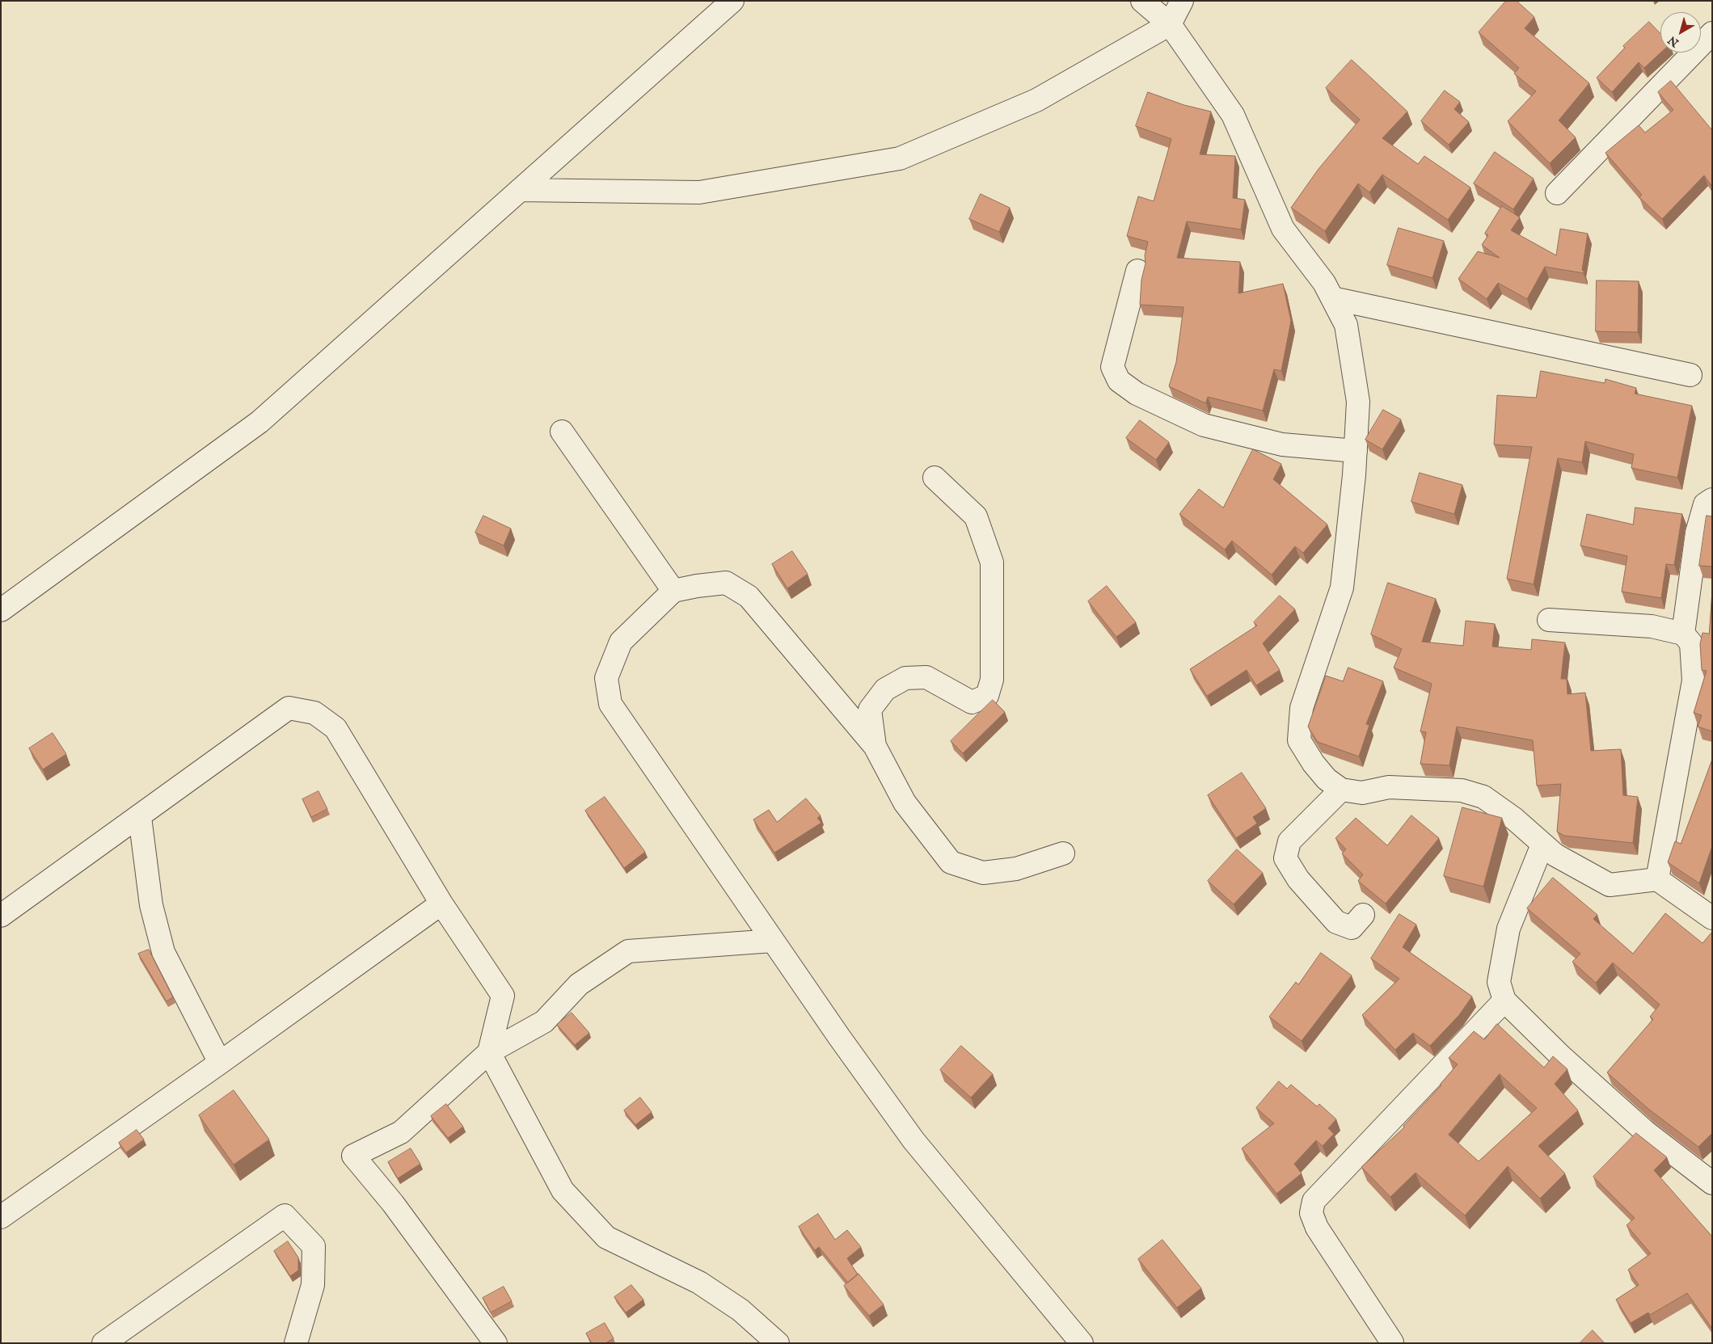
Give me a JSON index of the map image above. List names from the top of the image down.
{
  "north": "bottom left"
}
